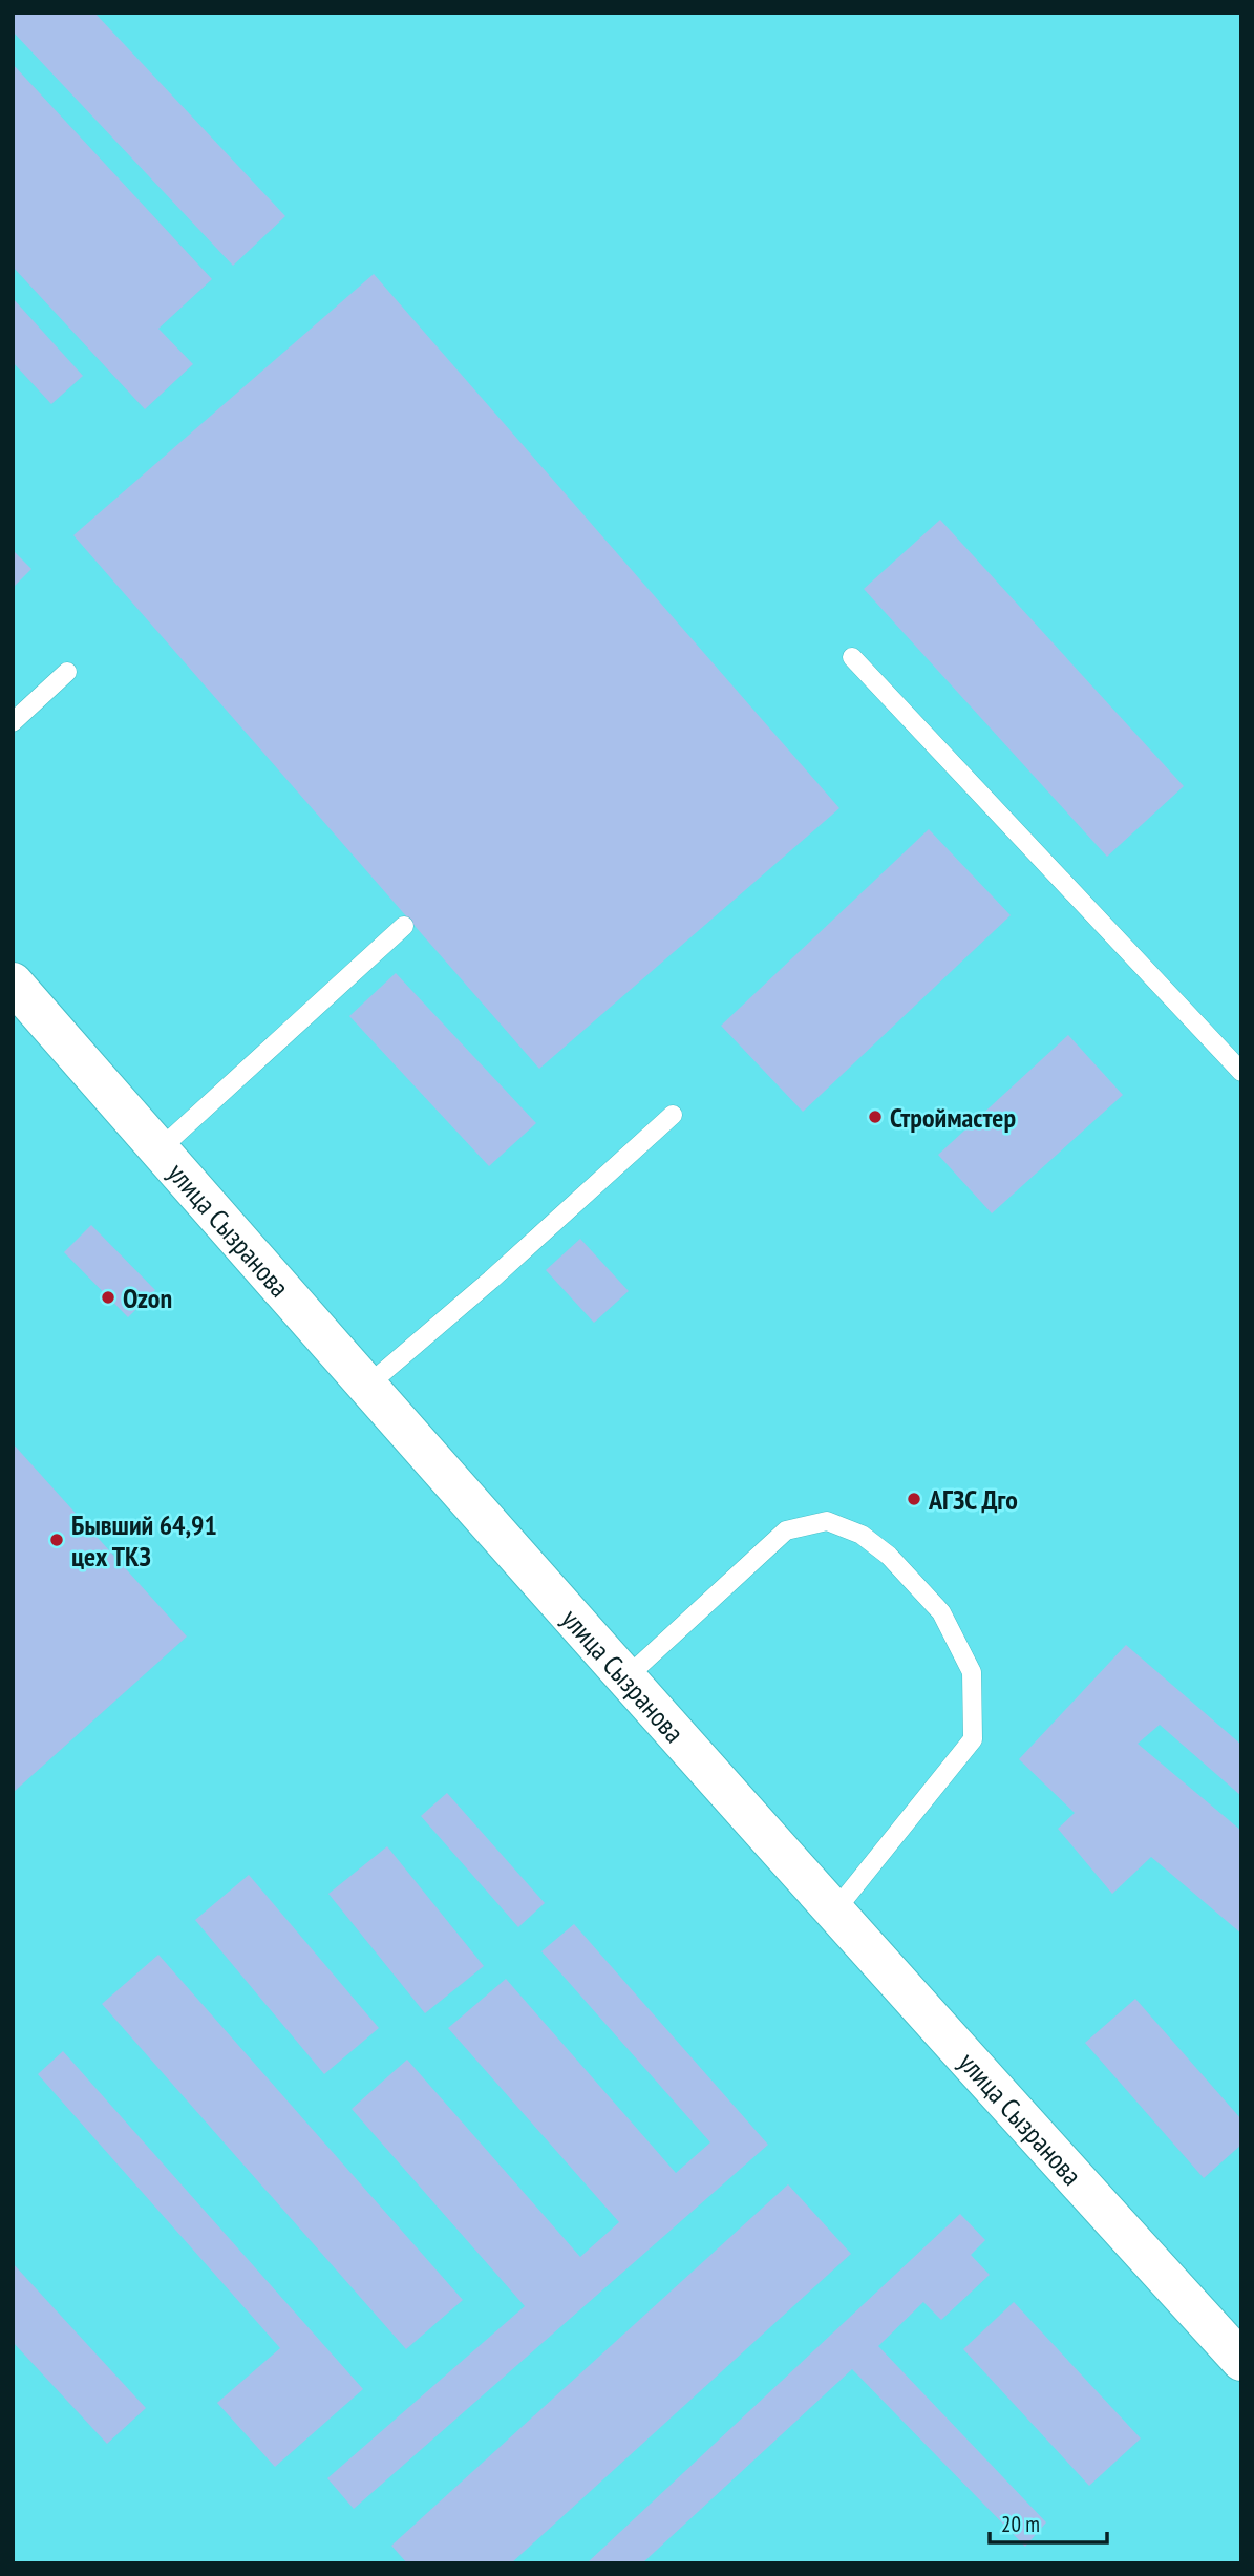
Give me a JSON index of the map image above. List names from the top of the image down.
{
  "streets": {
    "main road": ["улица Сызранова"]
  },
  "places": [
    "Строймастер",
    "Ozon",
    "АГЗС Дго",
    "Бывший 64,91 цех ТКЗ"
  ],
  "scale_bar": "20 m"
}
